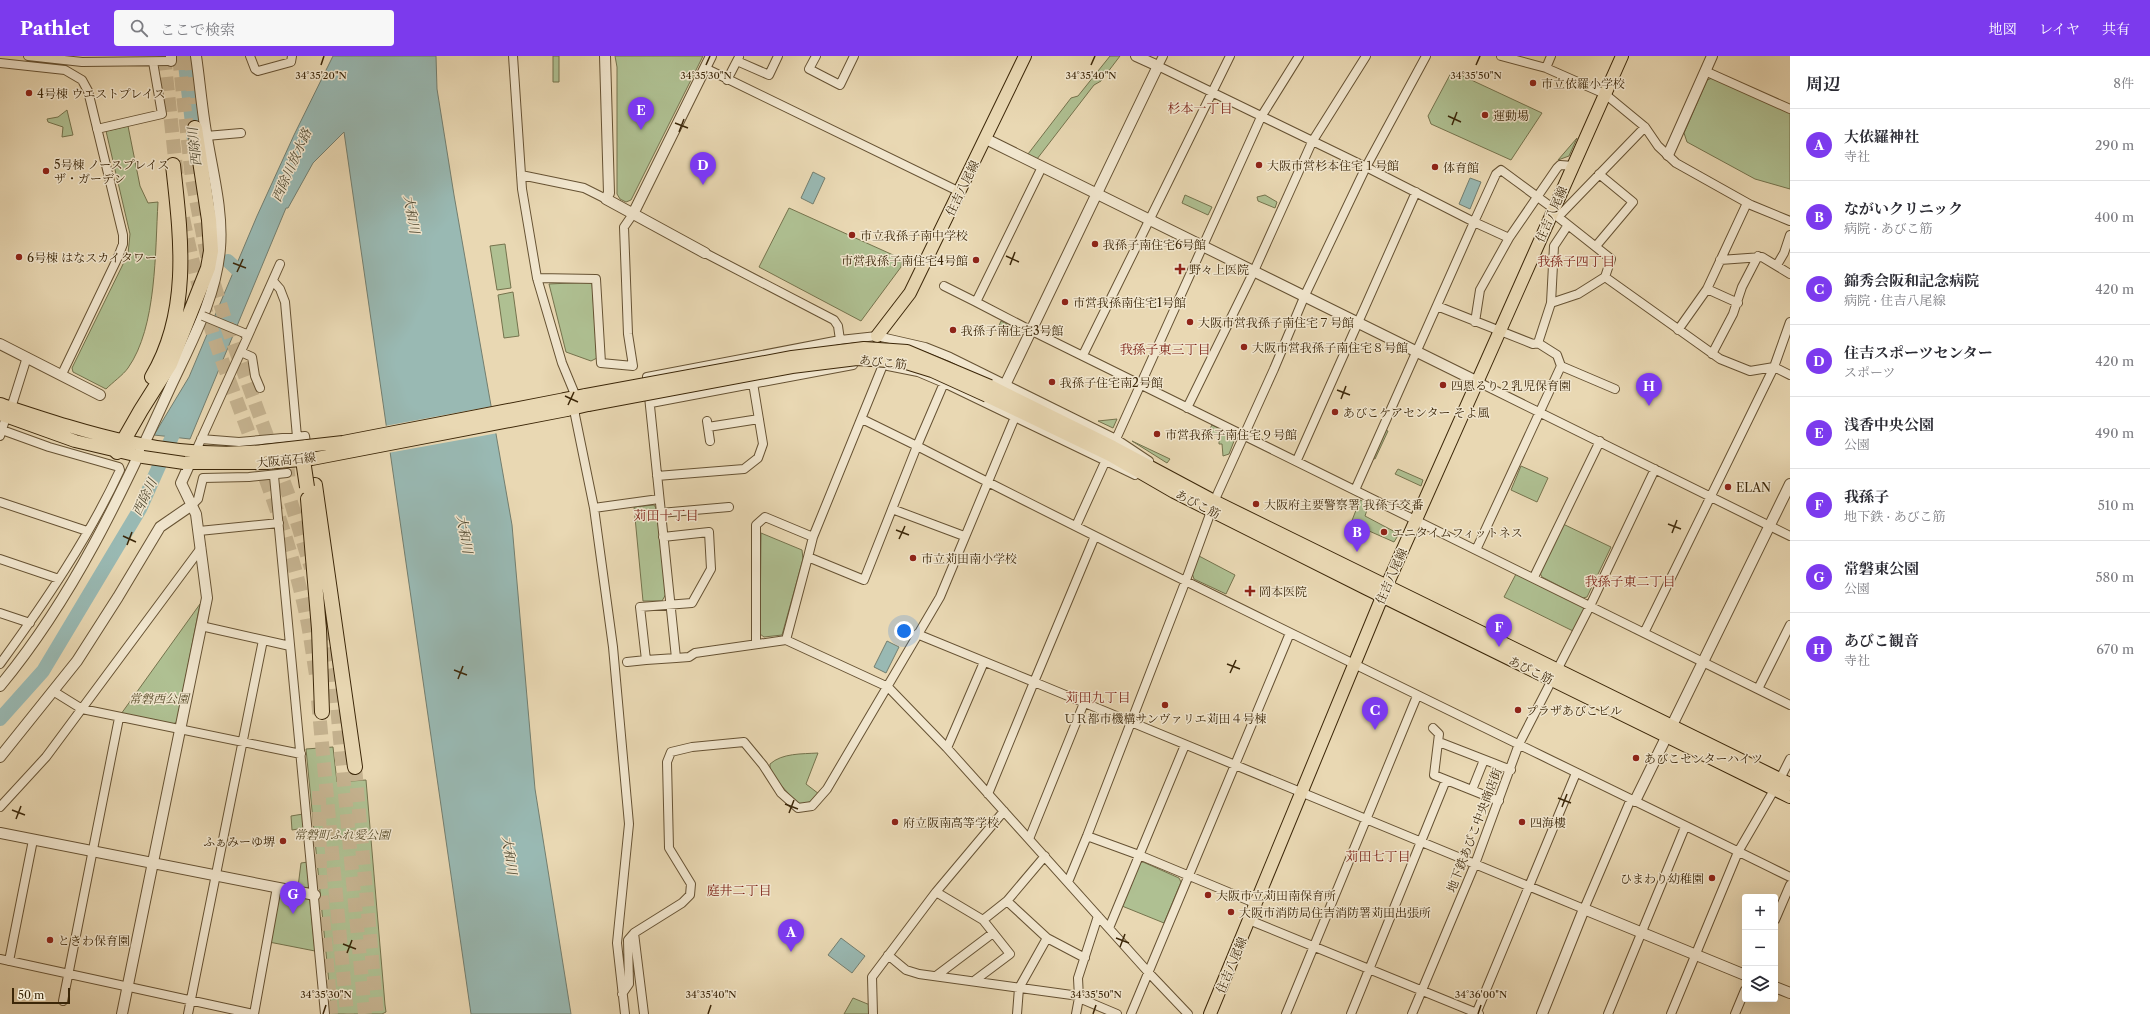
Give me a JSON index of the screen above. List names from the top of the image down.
{
  "streets": {
    "main road": ["住吉八尾線", "あびこ筋", "大阪高石線"],
    "street": ["地下鉄あびこ中央商店街"]
  },
  "crossings": [
    ["住吉八尾線", "あびこ筋"],
    ["あびこ筋", "大阪高石線"],
    ["あびこ筋", "地下鉄あびこ中央商店街"]
  ],
  "districts": [
    "杉本一丁目",
    "我孫子四丁目",
    "我孫子東三丁目",
    "苅田十丁目",
    "我孫子東二丁目",
    "苅田九丁目",
    "苅田七丁目",
    "庭井二丁目"
  ],
  "water": ["西除川", "西除川放水路", "大和川"],
  "parks": ["常磐西公園", "常磐町ふれ愛公園"],
  "places": {
    "other": [
      "市立依羅小学校",
      "4号棟 ウエストプレイス",
      "運動場",
      "大阪市営杉本住宅１号館",
      "体育館",
      "5号棟 ノースプレイス ザ・ガーデン",
      "市立我孫子南中学校",
      "我孫子南住宅6号館",
      "6号棟 はなスカイタワー",
      "市営我孫子南住宅4号館",
      "市営我孫南住宅1号館",
      "大阪市営我孫子南住宅７号館",
      "我孫子南住宅3号館",
      "大阪市営我孫子南住宅８号館",
      "我孫子住宅南2号館",
      "四恩るり２乳児保育園",
      "あびこケアセンター そよ風",
      "市営我孫子南住宅９号館",
      "ELAN",
      "大阪府主要警察署 我孫子交番",
      "エニタイムフィットネス",
      "市立苅田南小学校",
      "ＵＲ都市機構サンヴァリエ苅田４号棟",
      "プラザあびこビル",
      "あびこセンターハイツ",
      "府立阪南高等学校",
      "四海樓",
      "ふぁみーゆ堺",
      "ひまわり幼稚園",
      "大阪市立苅田南保育所",
      "大阪市消防局住吉消防署苅田出張所",
      "ときわ保育園"
    ],
    "health": ["野々上医院", "岡本医院"]
  },
  "scale_bar": "50 m",
  "page": {
    "header": "Pathlet",
    "search": "ここで検索",
    "nav": ["地図", "レイヤ", "共有"],
    "heading": ["周辺", "8件"],
    "pins": [
      "E",
      "D",
      "H",
      "B",
      "F",
      "C",
      "G",
      "A"
    ],
    "list": [
      {
        "mark": "A",
        "name": "大依羅神社",
        "note": "寺社",
        "value": "290 m"
      },
      {
        "mark": "B",
        "name": "ながいクリニック",
        "note": "病院 · あびこ筋",
        "value": "400 m"
      },
      {
        "mark": "C",
        "name": "錦秀会阪和記念病院",
        "note": "病院 · 住吉八尾線",
        "value": "420 m"
      },
      {
        "mark": "D",
        "name": "住吉スポーツセンター",
        "note": "スポーツ",
        "value": "420 m"
      },
      {
        "mark": "E",
        "name": "浅香中央公園",
        "note": "公園",
        "value": "490 m"
      },
      {
        "mark": "F",
        "name": "我孫子",
        "note": "地下鉄 · あびこ筋",
        "value": "510 m"
      },
      {
        "mark": "G",
        "name": "常磐東公園",
        "note": "公園",
        "value": "580 m"
      },
      {
        "mark": "H",
        "name": "あびこ観音",
        "note": "寺社",
        "value": "670 m"
      }
    ],
    "map_buttons": ["+", "−"],
    "scale": "50 m"
  },
  "coordinates": [
    "34°35'20\"N",
    "34°35'30\"N",
    "34°35'40\"N",
    "34°35'50\"N",
    "34°36'00\"N"
  ]
}
